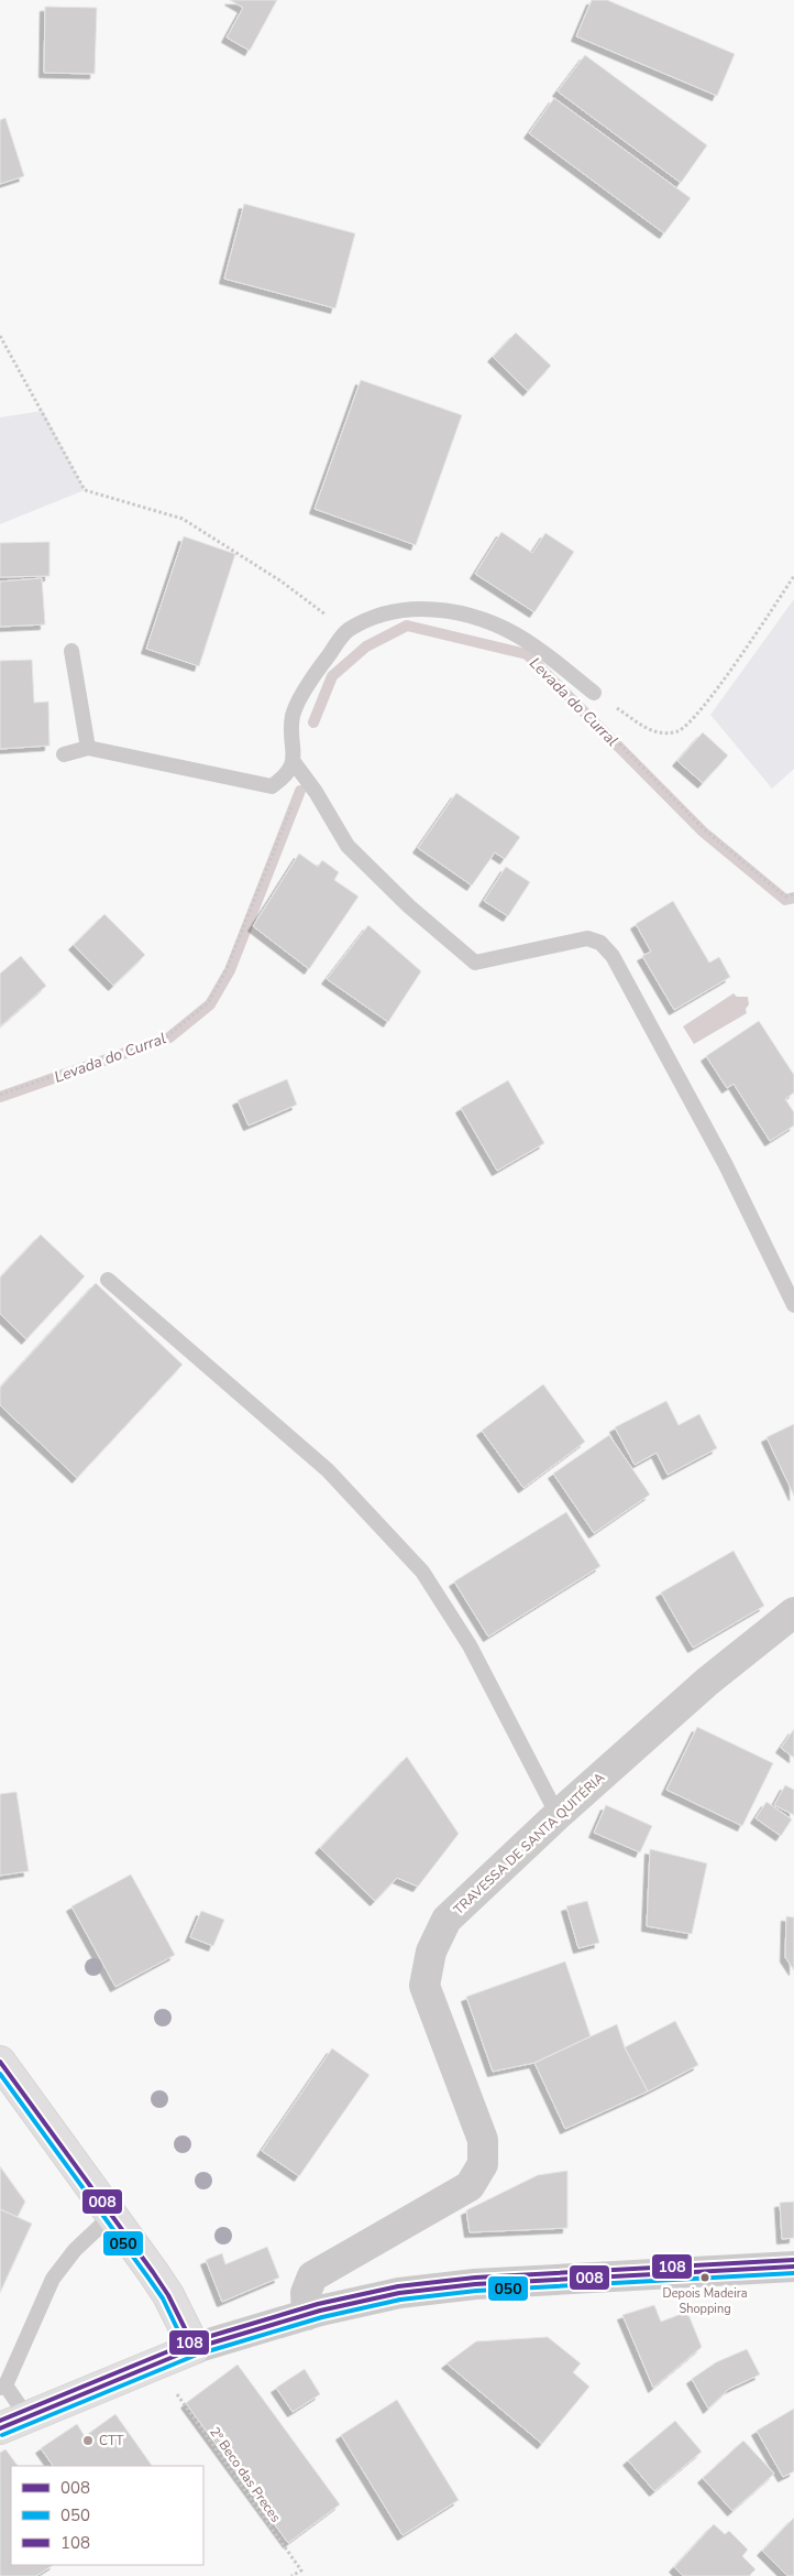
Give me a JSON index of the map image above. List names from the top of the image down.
{
  "streets": {
    "street": ["TRAVESSA DE SANTA QUITÉRIA"],
    "path": ["2º Beco das Preces"]
  },
  "water": ["Levada do Curral"],
  "places": ["Depois Madeira Shopping", "CTT"],
  "lines": ["transit line 008", "transit line 050", "transit line 108"],
  "legend": ["008", "050", "108"]
}
